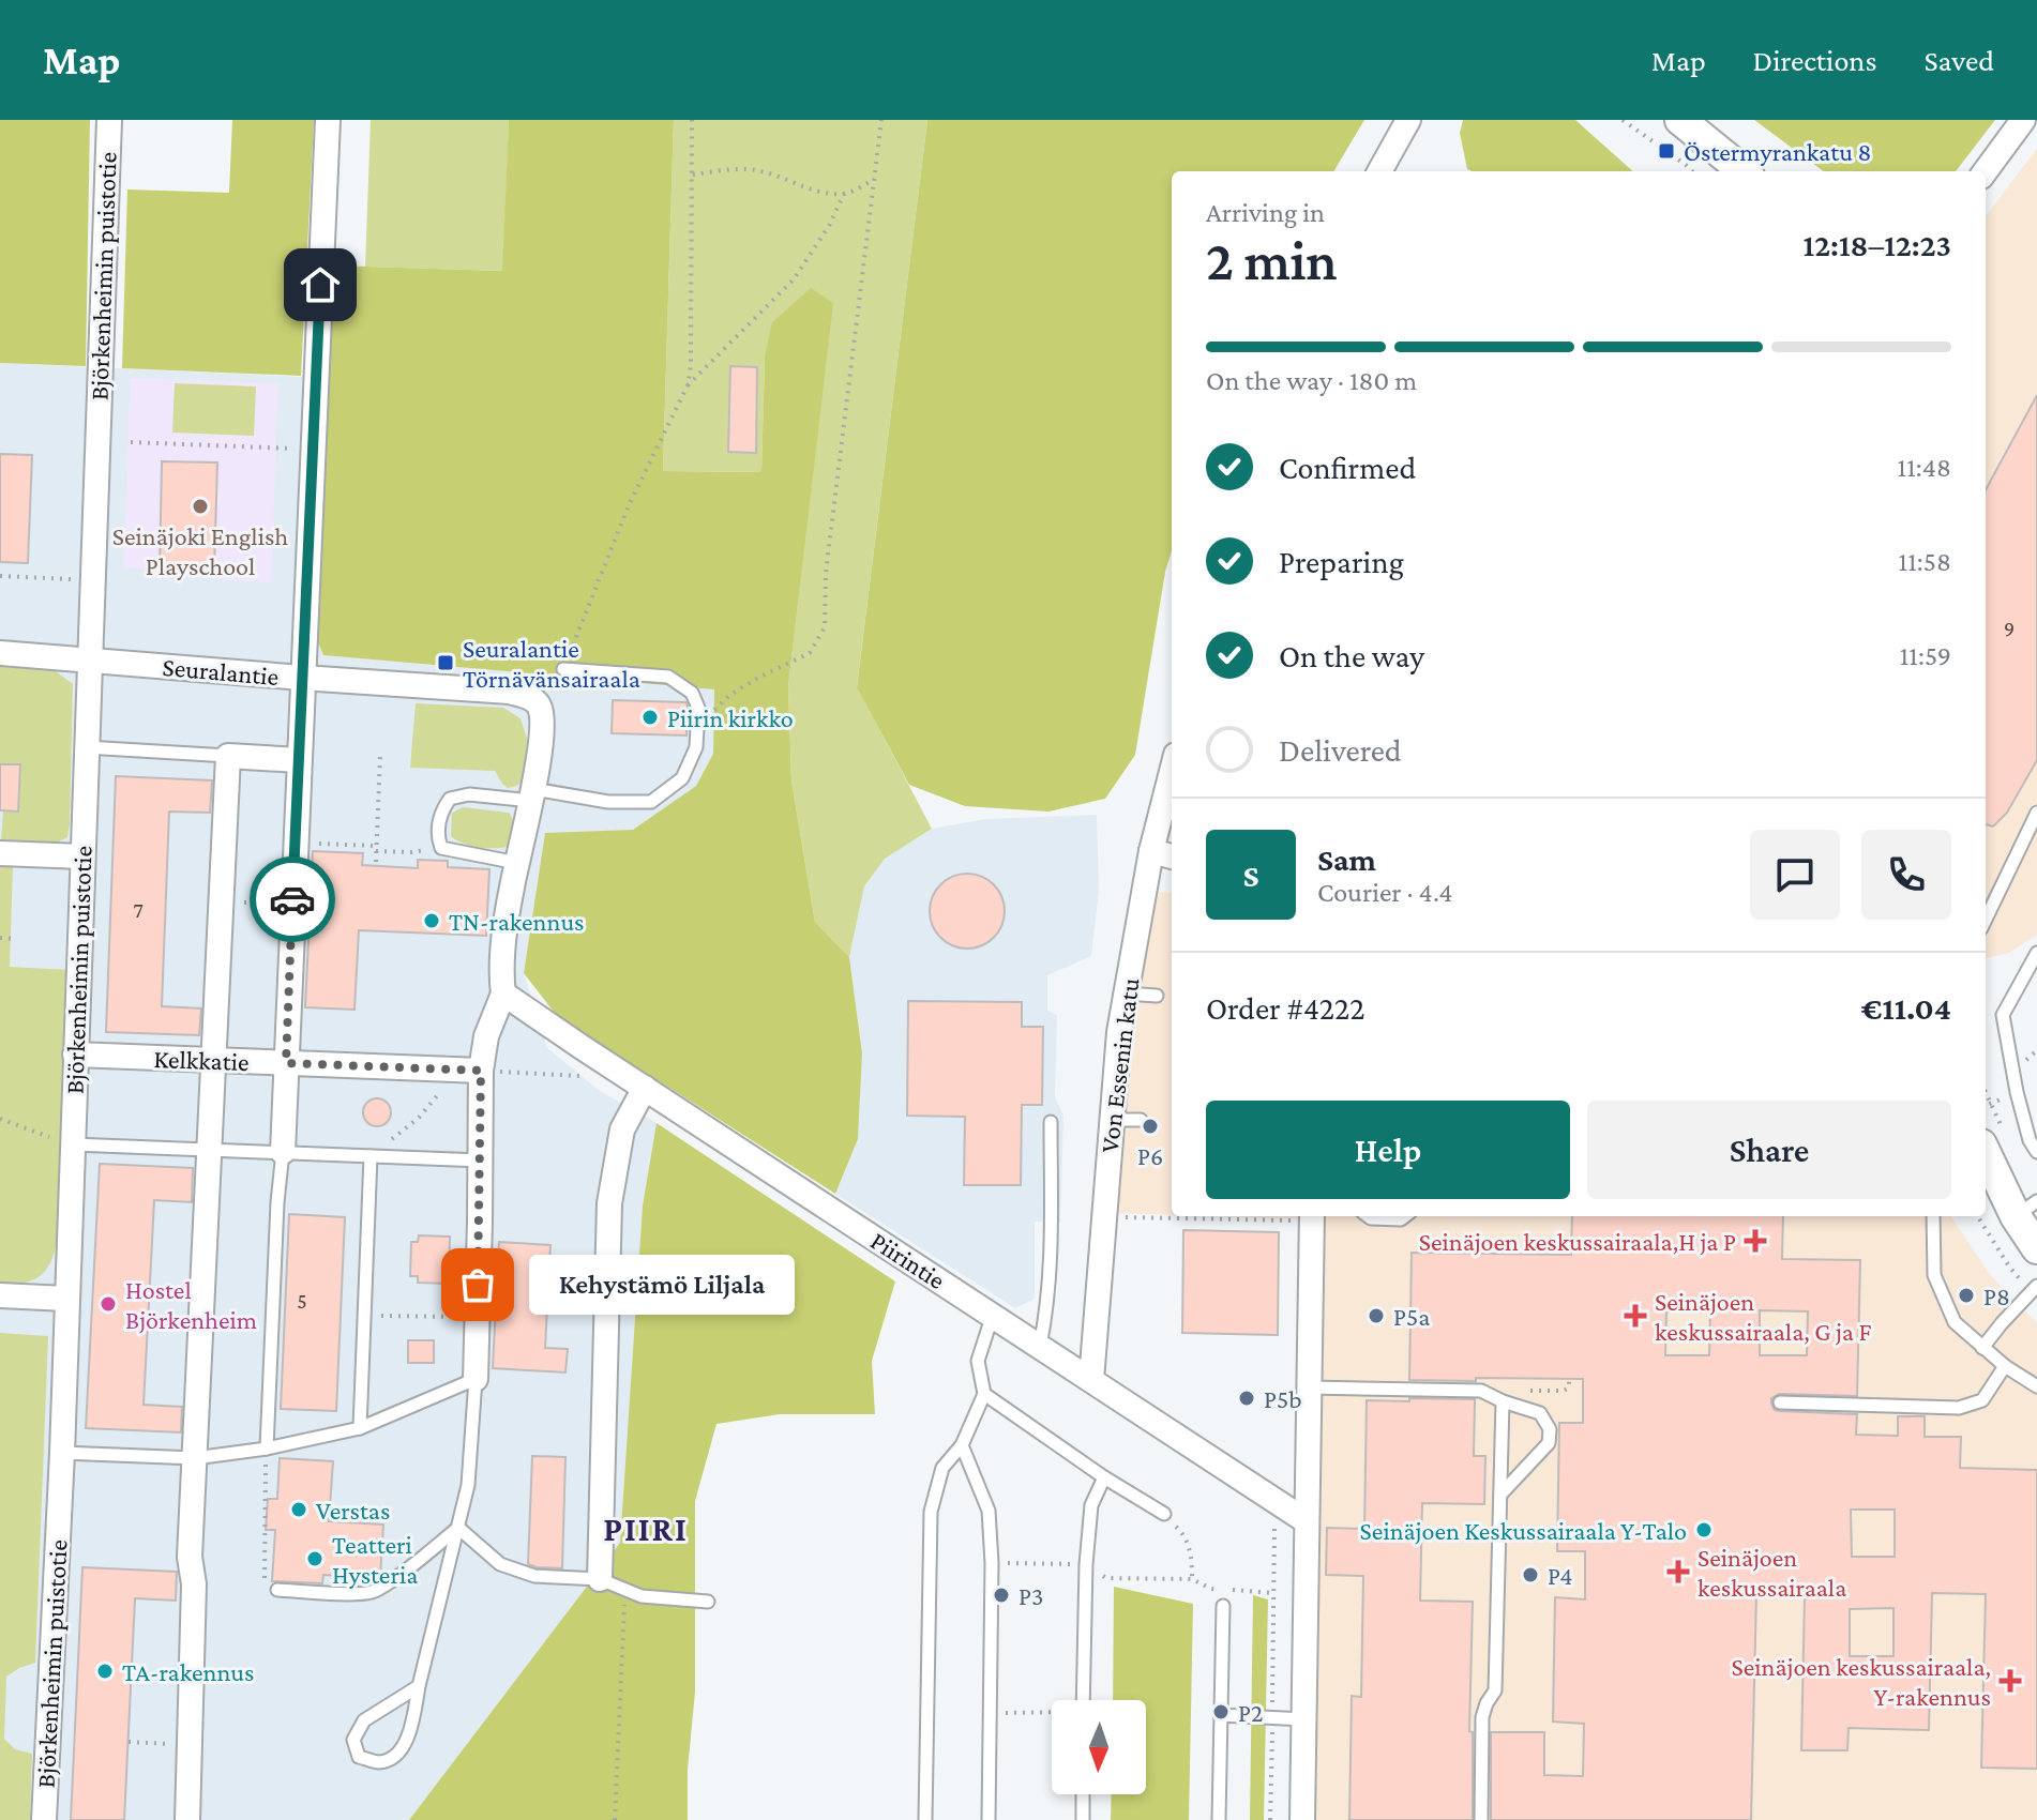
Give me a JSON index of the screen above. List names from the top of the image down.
{
  "streets": {
    "street": [
      "Björkenheimin puistotie",
      "Seuralantie",
      "Kelkkatie",
      "Von Essenin katu",
      "Piirintie"
    ]
  },
  "crossings": [
    ["Björkenheimin puistotie", "Seuralantie"],
    ["Björkenheimin puistotie", "Kelkkatie"],
    ["Von Essenin katu", "Piirintie"]
  ],
  "districts": ["PIIRI"],
  "places": {
    "transit": ["Östermyrankatu 8", "Seuralantie Törnävänsairaala"],
    "other": [
      "Seinäjoki English Playschool",
      "Piirin kirkko",
      "TN-rakennus",
      "P6",
      "Kehystämö Liljala",
      "P8",
      "Hostel Björkenheim",
      "P5a",
      "P5b",
      "Verstas",
      "Seinäjoen Keskussairaala Y-Talo",
      "Teatteri Hysteria",
      "P4",
      "P3",
      "TA-rakennus",
      "P2"
    ],
    "health": [
      "Seinäjoen keskussairaala,H ja P",
      "Seinäjoen keskussairaala, G ja F",
      "Seinäjoen keskussairaala",
      "Seinäjoen keskussairaala, Y-rakennus"
    ]
  },
  "house_numbers": ["9", "7", "5"],
  "north": "bottom",
  "page": {
    "header": "Map",
    "nav": ["Map", "Directions", "Saved"],
    "heading": ["2 min", "Arriving in", "12:18–12:23"],
    "panel": [
      "Sam",
      "Courier · 4.4",
      "Order #4222",
      "€11.04"
    ],
    "bar": "On the way · 180 m",
    "list": [
      ["Confirmed", "11:48"],
      ["Preparing", "11:58"],
      ["On the way", "11:59"],
      "Delivered"
    ],
    "round": "S",
    "buttons": ["Help", "Share"],
    "bubble": "Kehystämö Liljala"
  }
}
